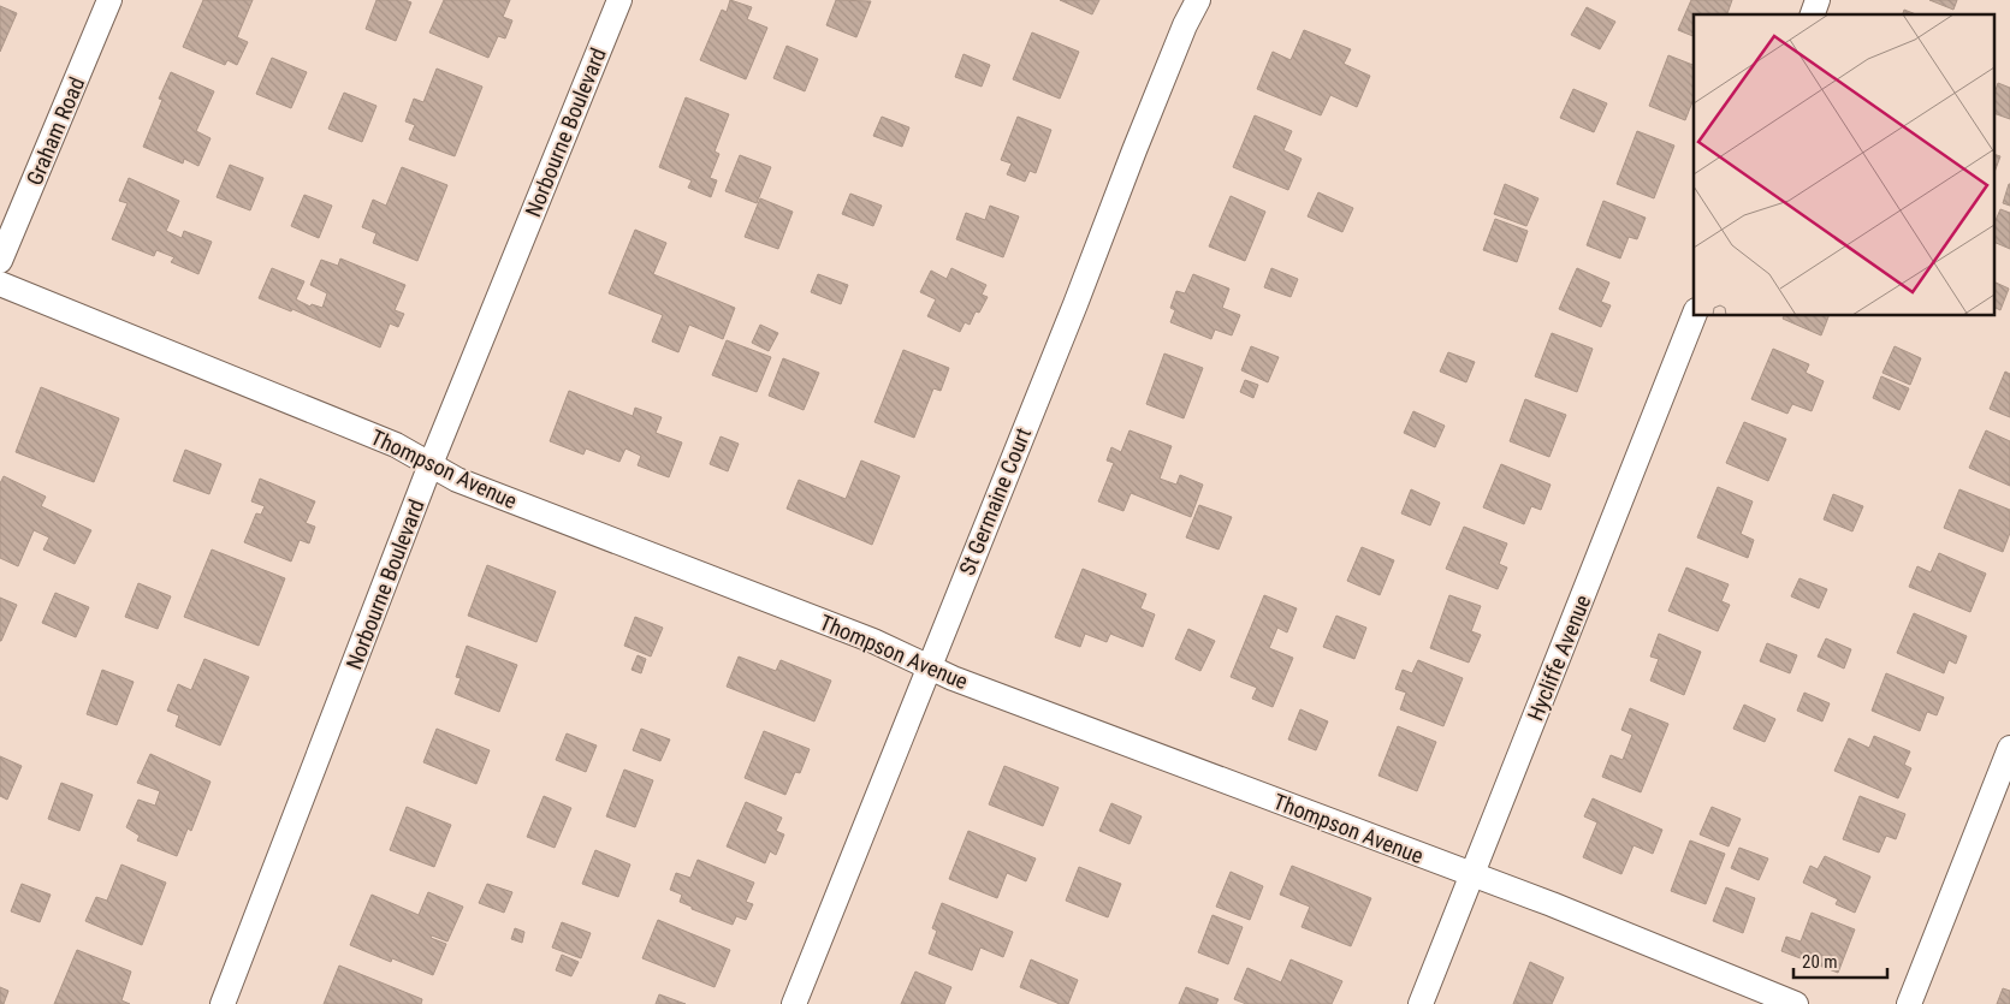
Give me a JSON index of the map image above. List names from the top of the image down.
{
  "streets": {
    "street": [
      "Graham Road",
      "Norbourne Boulevard",
      "Thompson Avenue",
      "St Germaine Court",
      "Hycliffe Avenue"
    ]
  },
  "crossings": [
    ["Norbourne Boulevard", "Thompson Avenue"],
    ["Thompson Avenue", "St Germaine Court"],
    ["Thompson Avenue", "Hycliffe Avenue"]
  ],
  "scale_bar": "20 m"
}
